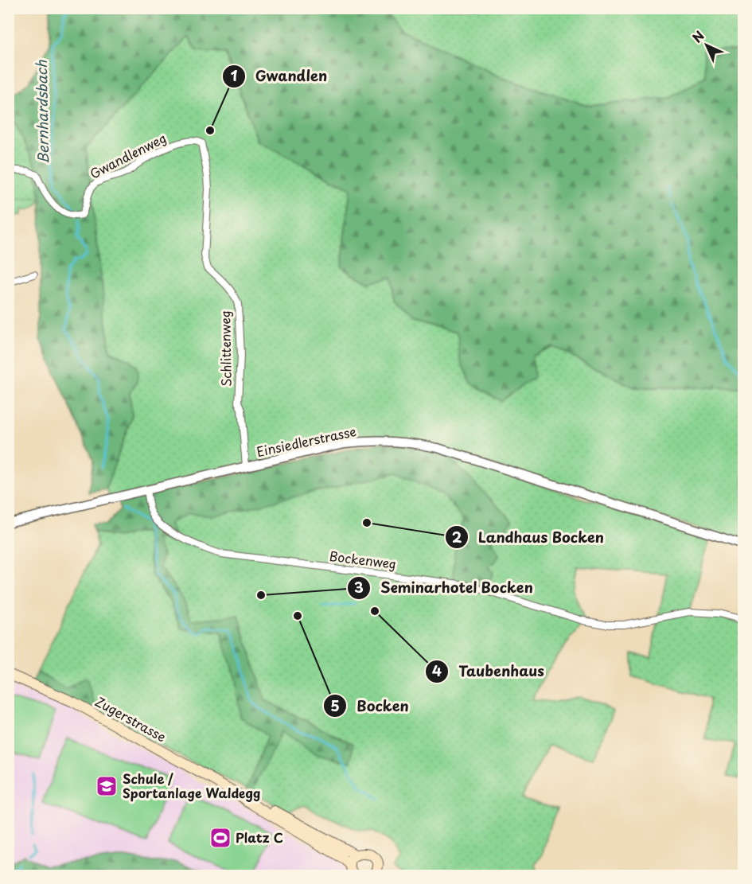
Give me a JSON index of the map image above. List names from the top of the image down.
{
  "streets": {
    "main road": ["Zugerstrasse"],
    "street": [
      "Gwandlenweg",
      "Schlittenweg",
      "Einsiedlerstrasse",
      "Bockenweg"
    ]
  },
  "crossings": [
    ["Gwandlenweg", "Schlittenweg"],
    ["Schlittenweg", "Einsiedlerstrasse"],
    ["Einsiedlerstrasse", "Bockenweg"]
  ],
  "water": ["Bernhardsbach"],
  "places": {
    "other": [
      "Gwandlen",
      "Landhaus Bocken",
      "Seminarhotel Bocken",
      "Taubenhaus",
      "Bocken"
    ],
    "school or university": ["Schule / Sportanlage Waldegg"],
    "sports": ["Platz C"]
  },
  "north": "top left"
}
